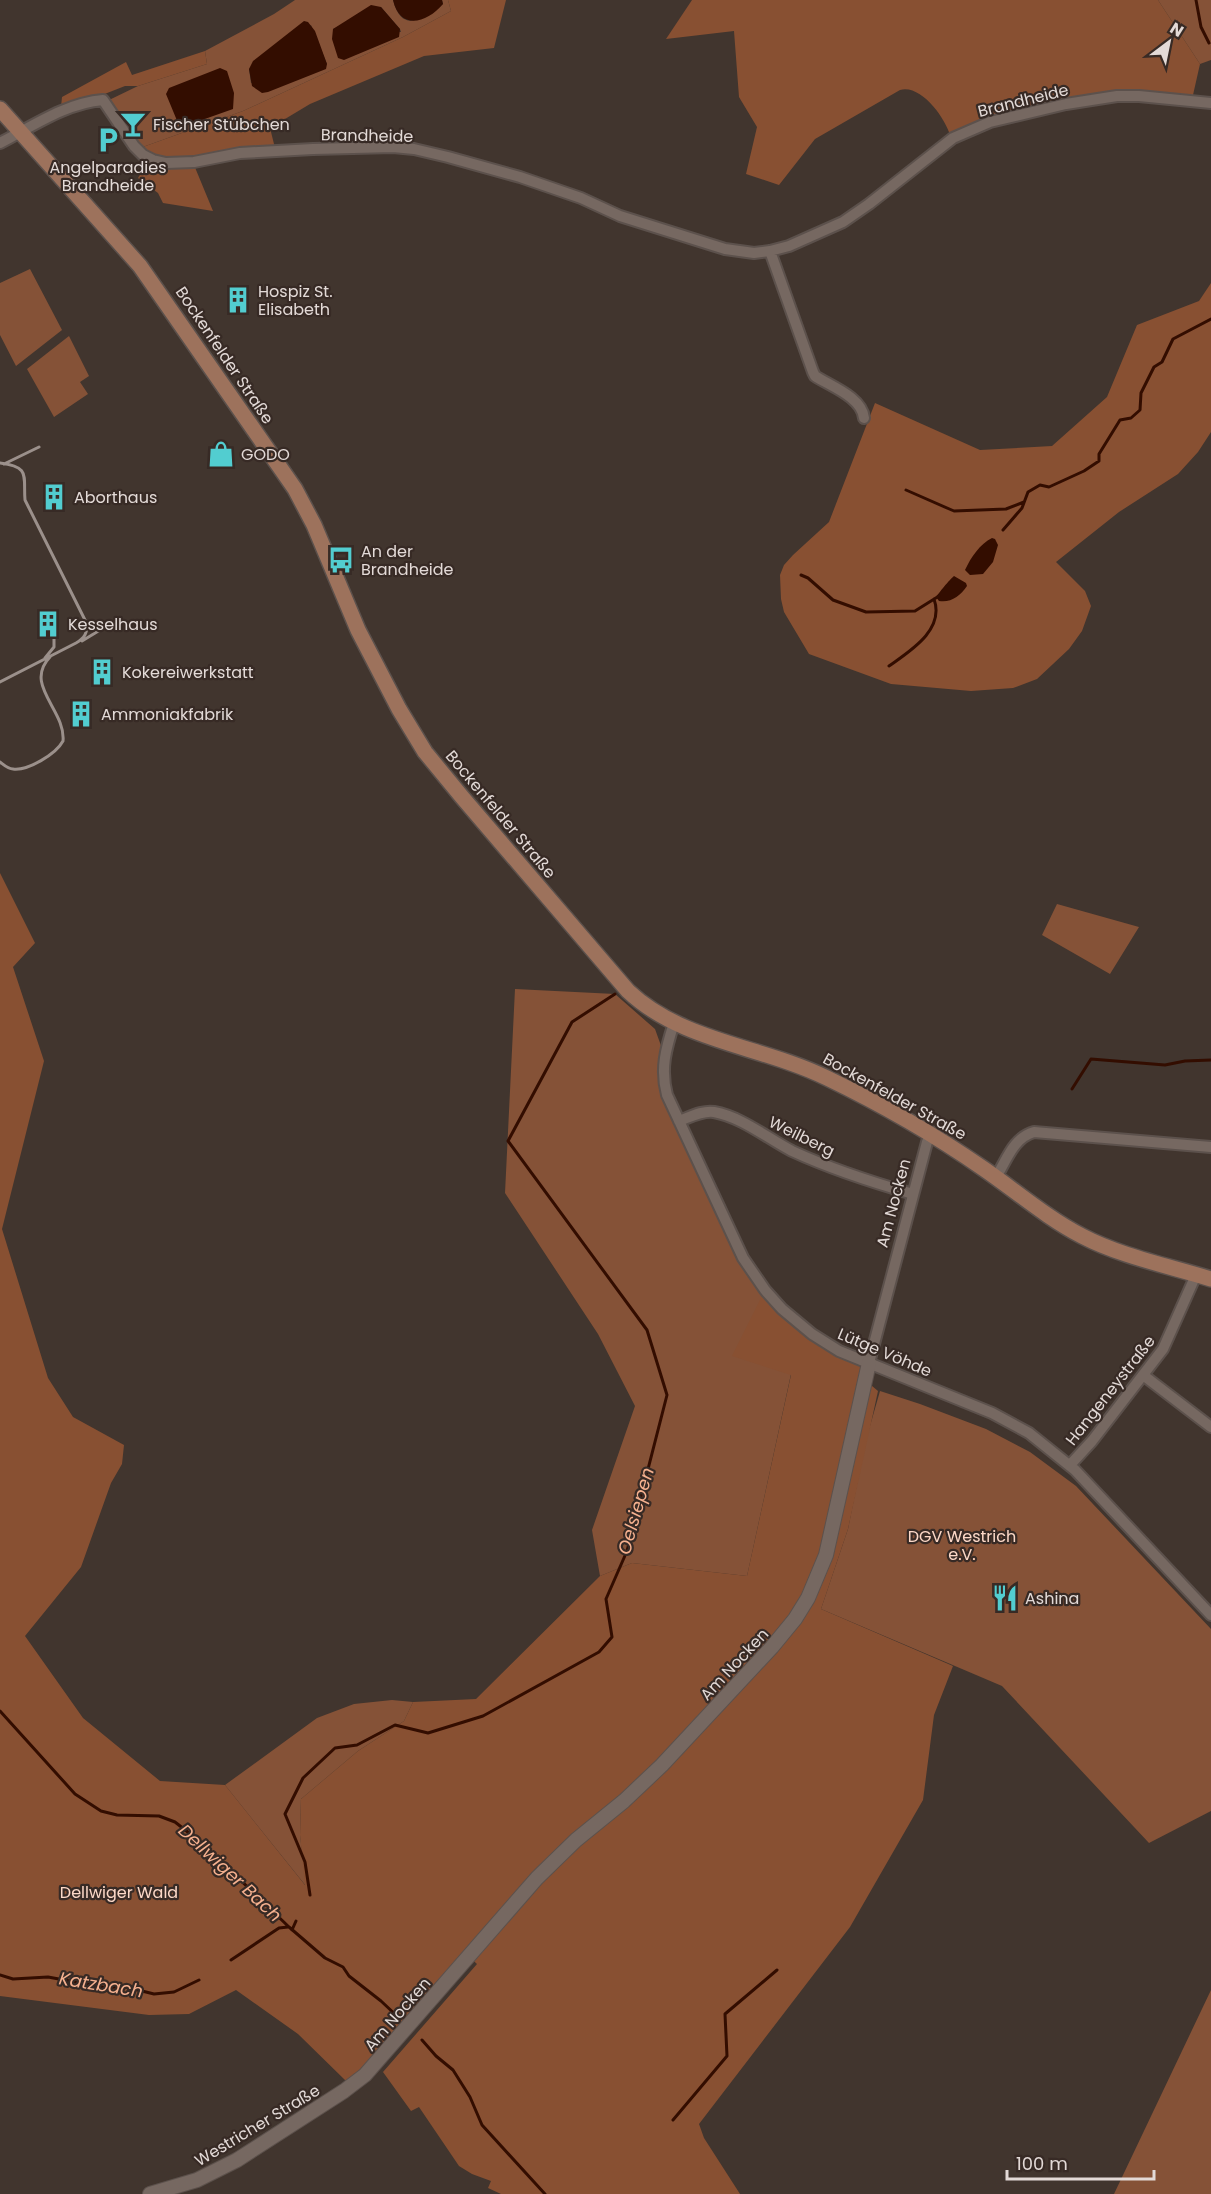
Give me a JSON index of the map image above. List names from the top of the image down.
{
  "streets": {
    "main road": ["Bockenfelder Straße"],
    "street": [
      "Brandheide",
      "Weilberg",
      "Am Nocken",
      "Lütge Vöhde",
      "Hangeneystraße",
      "Westricher Straße"
    ]
  },
  "crossings": [
    ["Brandheide", "Bockenfelder Straße"],
    ["Bockenfelder Straße", "Am Nocken"],
    ["Bockenfelder Straße", "Lütge Vöhde"],
    ["Bockenfelder Straße", "Hangeneystraße"],
    ["Weilberg", "Am Nocken"],
    ["Weilberg", "Lütge Vöhde"],
    ["Am Nocken", "Lütge Vöhde"],
    ["Am Nocken", "Westricher Straße"],
    ["Lütge Vöhde", "Hangeneystraße"]
  ],
  "water": ["Oelsiepen", "Dellwiger Bach", "Katzbach"],
  "parks": ["DGV Westrich e.V.", "Dellwiger Wald"],
  "places": {
    "bar": ["Fischer Stübchen"],
    "parking": ["Angelparadies Brandheide"],
    "building": [
      "Hospiz St. Elisabeth",
      "Aborthaus",
      "Kesselhaus",
      "Kokereiwerkstatt",
      "Ammoniakfabrik"
    ],
    "shop": ["GODO"],
    "bus stop": ["An der Brandheide"],
    "restaurant": ["Ashina"]
  },
  "scale_bar": "100 m",
  "north": "top right"
}
